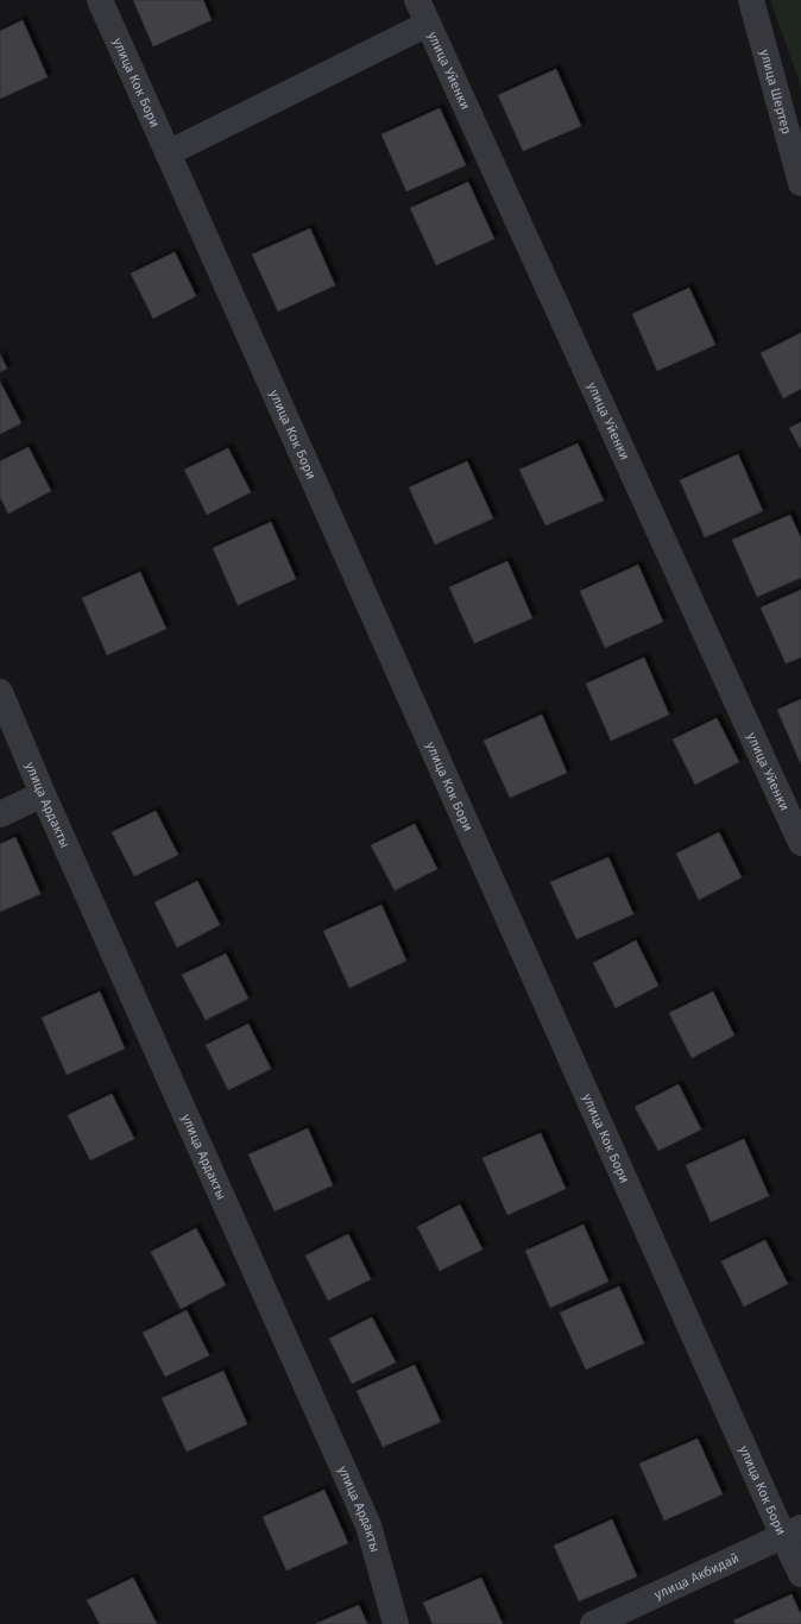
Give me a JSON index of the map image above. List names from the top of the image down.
{
  "streets": {
    "street": [
      "улица Уйенки",
      "улица Кок Бори",
      "улица Шертер",
      "улица Ардакты",
      "улица Акбидай"
    ]
  },
  "crossings": [
    ["улица Кок Бори", "улица Акбидай"]
  ]
}
